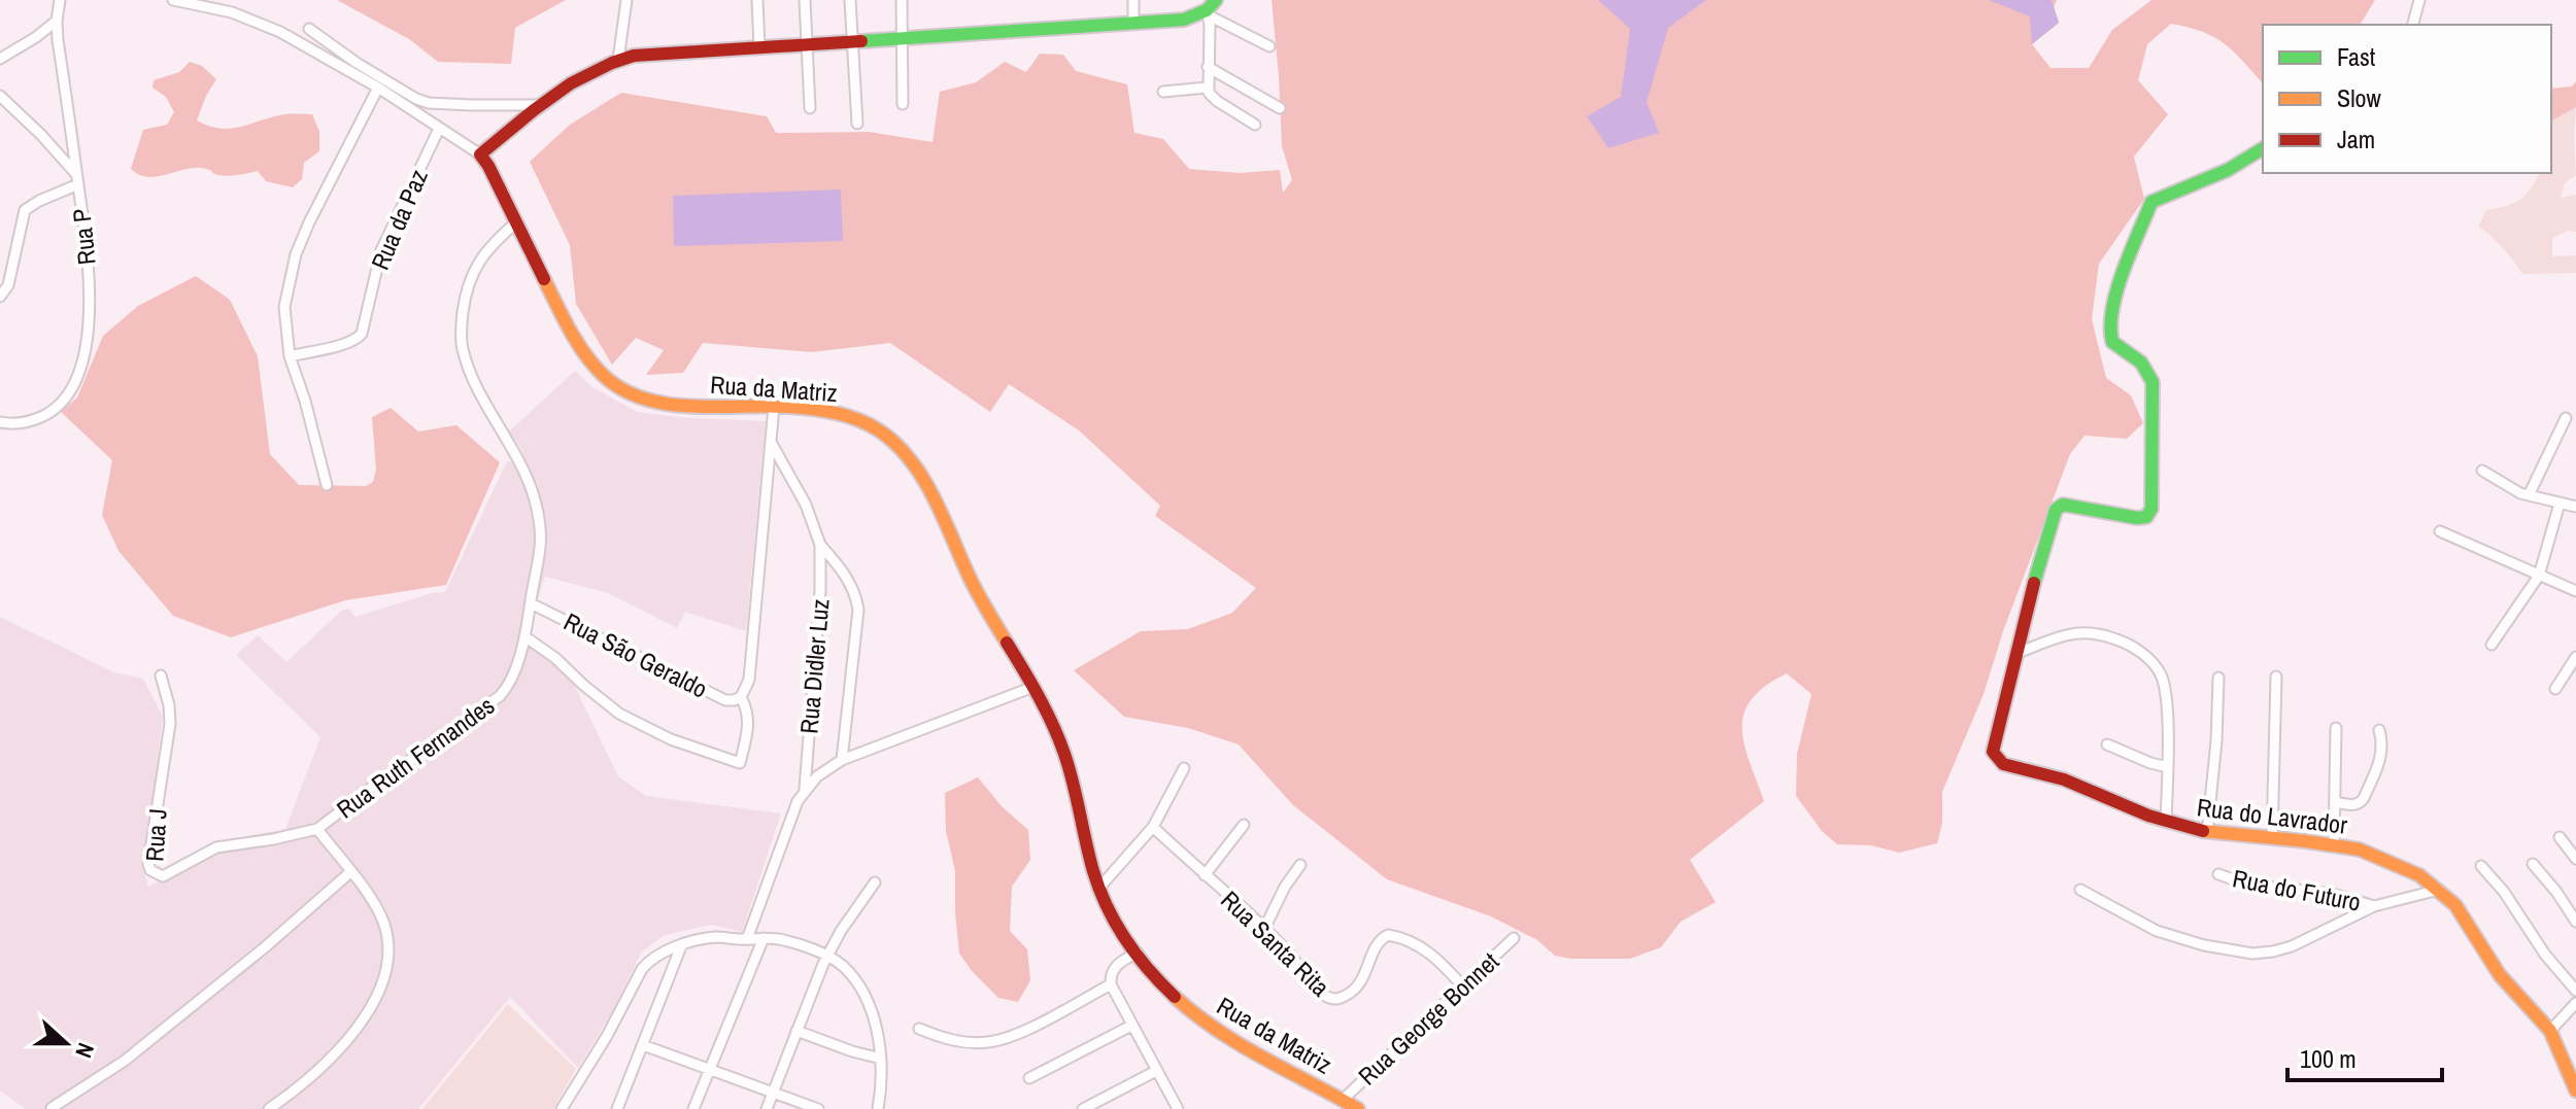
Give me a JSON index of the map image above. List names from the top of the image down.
{
  "streets": {
    "street": [
      "Rua da Paz",
      "Rua P",
      "Rua da Matriz",
      "Rua São Geraldo",
      "Rua Didler Luz",
      "Rua Ruth Fernandes",
      "Rua do Lavrador",
      "Rua J",
      "Rua do Futuro",
      "Rua Santa Rita",
      "Rua George Bonnet"
    ]
  },
  "crossings": [
    ["Rua da Paz", "Rua da Matriz"],
    ["Rua da Matriz", "Rua Ruth Fernandes"],
    ["Rua da Matriz", "Rua George Bonnet"],
    ["Rua São Geraldo", "Rua Ruth Fernandes"],
    ["Rua Ruth Fernandes", "Rua J"],
    ["Rua Santa Rita", "Rua George Bonnet"]
  ],
  "legend": ["Fast", "Slow", "Jam"],
  "scale_bar": "100 m",
  "north": "right"
}
